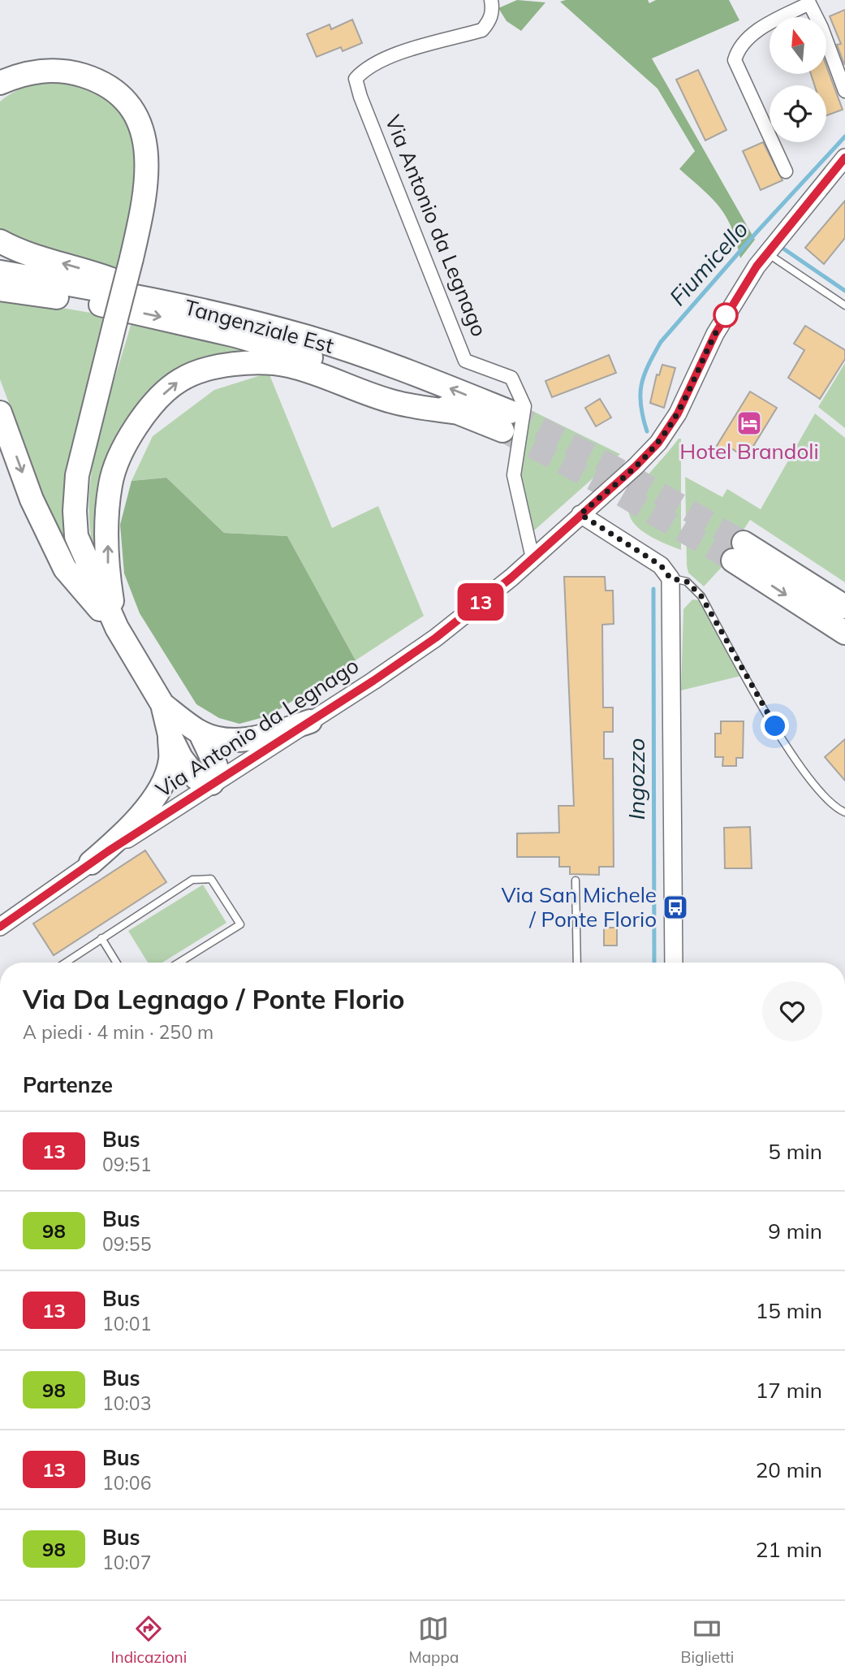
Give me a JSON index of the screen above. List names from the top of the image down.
{
  "streets": {
    "highway": ["Tangenziale Est"],
    "street": ["Via Antonio da Legnago"]
  },
  "water": ["Fiumicello", "Ingozzo"],
  "places": {
    "hotel": ["Hotel Brandoli"],
    "bus stop": ["Via San Michele / Ponte Florio"]
  },
  "lines": ["bus line 13"],
  "north": "top",
  "page": {
    "on_map": "13",
    "heading": [
      ["Via Da Legnago / Ponte Florio", "A piedi · 4 min · 250 m"],
      "Partenze"
    ],
    "list": [
      {
        "mark": "13",
        "name": "Bus",
        "note": "09:51",
        "value": "5 min"
      },
      {
        "mark": "98",
        "name": "Bus",
        "note": "09:55",
        "value": "9 min"
      },
      {
        "mark": "13",
        "name": "Bus",
        "note": "10:01",
        "value": "15 min"
      },
      {
        "mark": "98",
        "name": "Bus",
        "note": "10:03",
        "value": "17 min"
      },
      {
        "mark": "13",
        "name": "Bus",
        "note": "10:06",
        "value": "20 min"
      },
      {
        "mark": "98",
        "name": "Bus",
        "note": "10:07",
        "value": "21 min"
      }
    ],
    "tabs": ["Indicazioni", "Mappa", "Biglietti"]
  }
}
